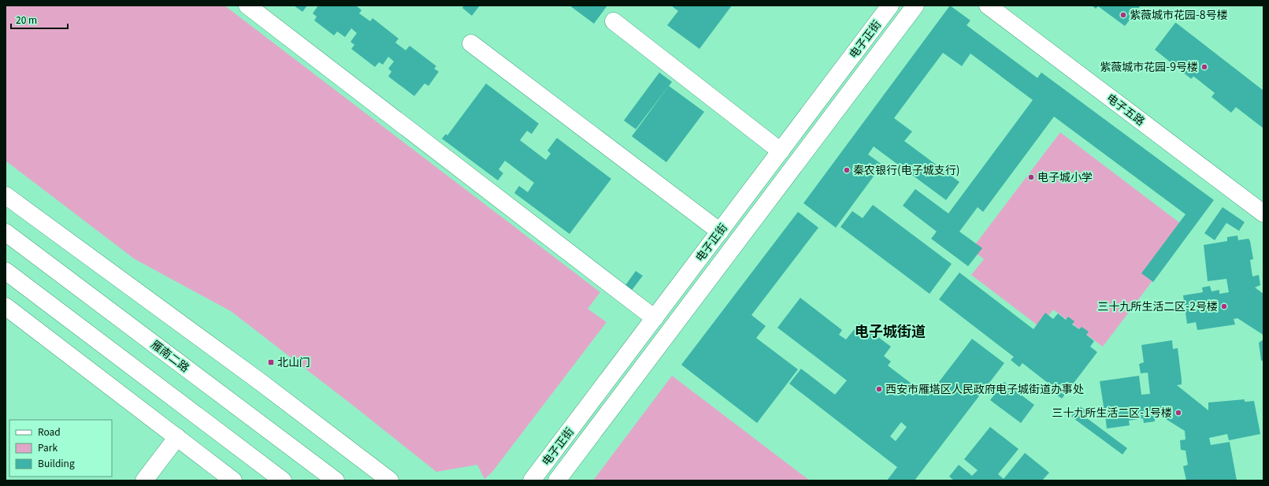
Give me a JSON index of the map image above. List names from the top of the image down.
{
  "streets": {
    "main road": ["电子正街", "电子五路", "雁南二路"]
  },
  "districts": ["电子城街道"],
  "places": {
    "other": [
      "紫薇城市花园-8号楼",
      "紫薇城市花园-9号楼",
      "秦农银行(电子城支行)",
      "电子城小学",
      "三十九所生活二区-2号楼",
      "西安市雁塔区人民政府电子城街道办事处",
      "三十九所生活二区-1号楼"
    ],
    "transit": ["北山门"]
  },
  "legend": ["Road", "Park", "Building"],
  "scale_bar": "20 m"
}
